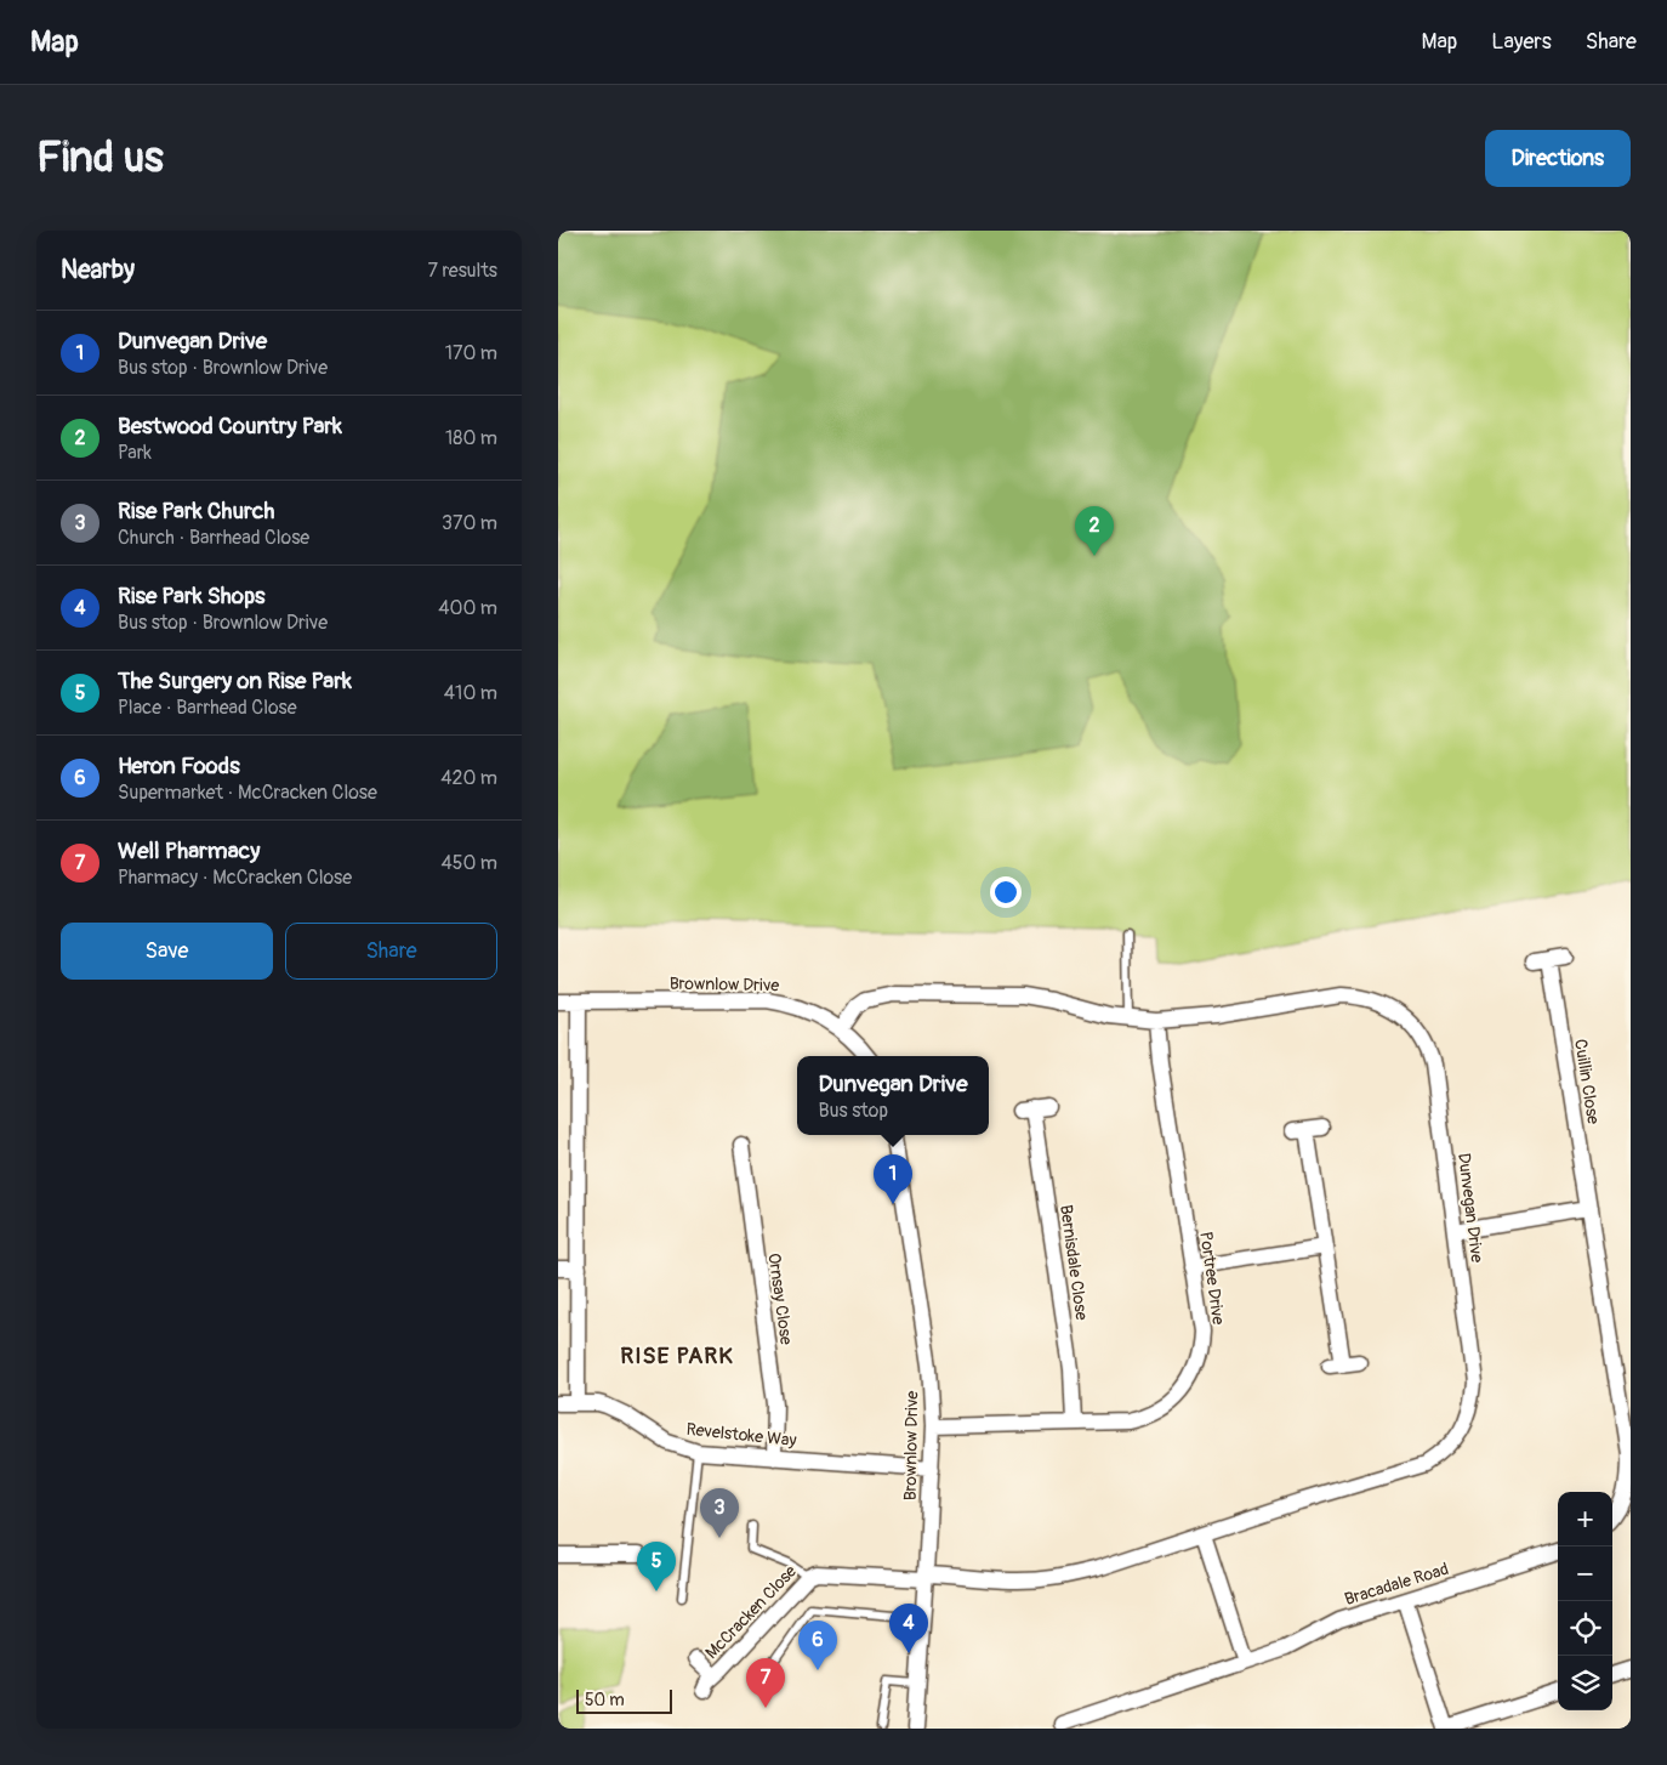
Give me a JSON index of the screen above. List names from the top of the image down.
{
  "streets": {
    "street": [
      "Brownlow Drive",
      "Cuillin Close",
      "Dunvegan Drive",
      "Bernisdale Close",
      "Portree Drive",
      "Ornsay Close",
      "Revelstoke Way",
      "Bracadale Road",
      "McCracken Close"
    ]
  },
  "crossings": [
    ["Brownlow Drive", "Dunvegan Drive"],
    ["Brownlow Drive", "Portree Drive"],
    ["Brownlow Drive", "Revelstoke Way"],
    ["Brownlow Drive", "McCracken Close"],
    ["Dunvegan Drive", "Portree Drive"],
    ["Dunvegan Drive", "McCracken Close"],
    ["Bernisdale Close", "Portree Drive"],
    ["Ornsay Close", "Revelstoke Way"]
  ],
  "districts": ["RISE PARK"],
  "scale_bar": "50 m",
  "page": {
    "header": "Map",
    "nav": ["Map", "Layers", "Share"],
    "buttons": [
      "Directions",
      ["Save", "Share"]
    ],
    "title": "Find us",
    "heading": ["Nearby", "7 results"],
    "list": [
      {
        "mark": "1",
        "name": "Dunvegan Drive",
        "note": "Bus stop · Brownlow Drive",
        "value": "170 m"
      },
      {
        "mark": "2",
        "name": "Bestwood Country Park",
        "note": "Park",
        "value": "180 m"
      },
      {
        "mark": "3",
        "name": "Rise Park Church",
        "note": "Church · Barrhead Close",
        "value": "370 m"
      },
      {
        "mark": "4",
        "name": "Rise Park Shops",
        "note": "Bus stop · Brownlow Drive",
        "value": "400 m"
      },
      {
        "mark": "5",
        "name": "The Surgery on Rise Park",
        "note": "Place · Barrhead Close",
        "value": "410 m"
      },
      {
        "mark": "6",
        "name": "Heron Foods",
        "note": "Supermarket · McCracken Close",
        "value": "420 m"
      },
      {
        "mark": "7",
        "name": "Well Pharmacy",
        "note": "Pharmacy · McCracken Close",
        "value": "450 m"
      }
    ],
    "pins": [
      "2",
      "1",
      "3",
      "5",
      "4",
      "6",
      "7"
    ],
    "popup": ["Dunvegan Drive", "Bus stop"],
    "map_buttons": ["+", "−"],
    "scale": "50 m"
  }
}
